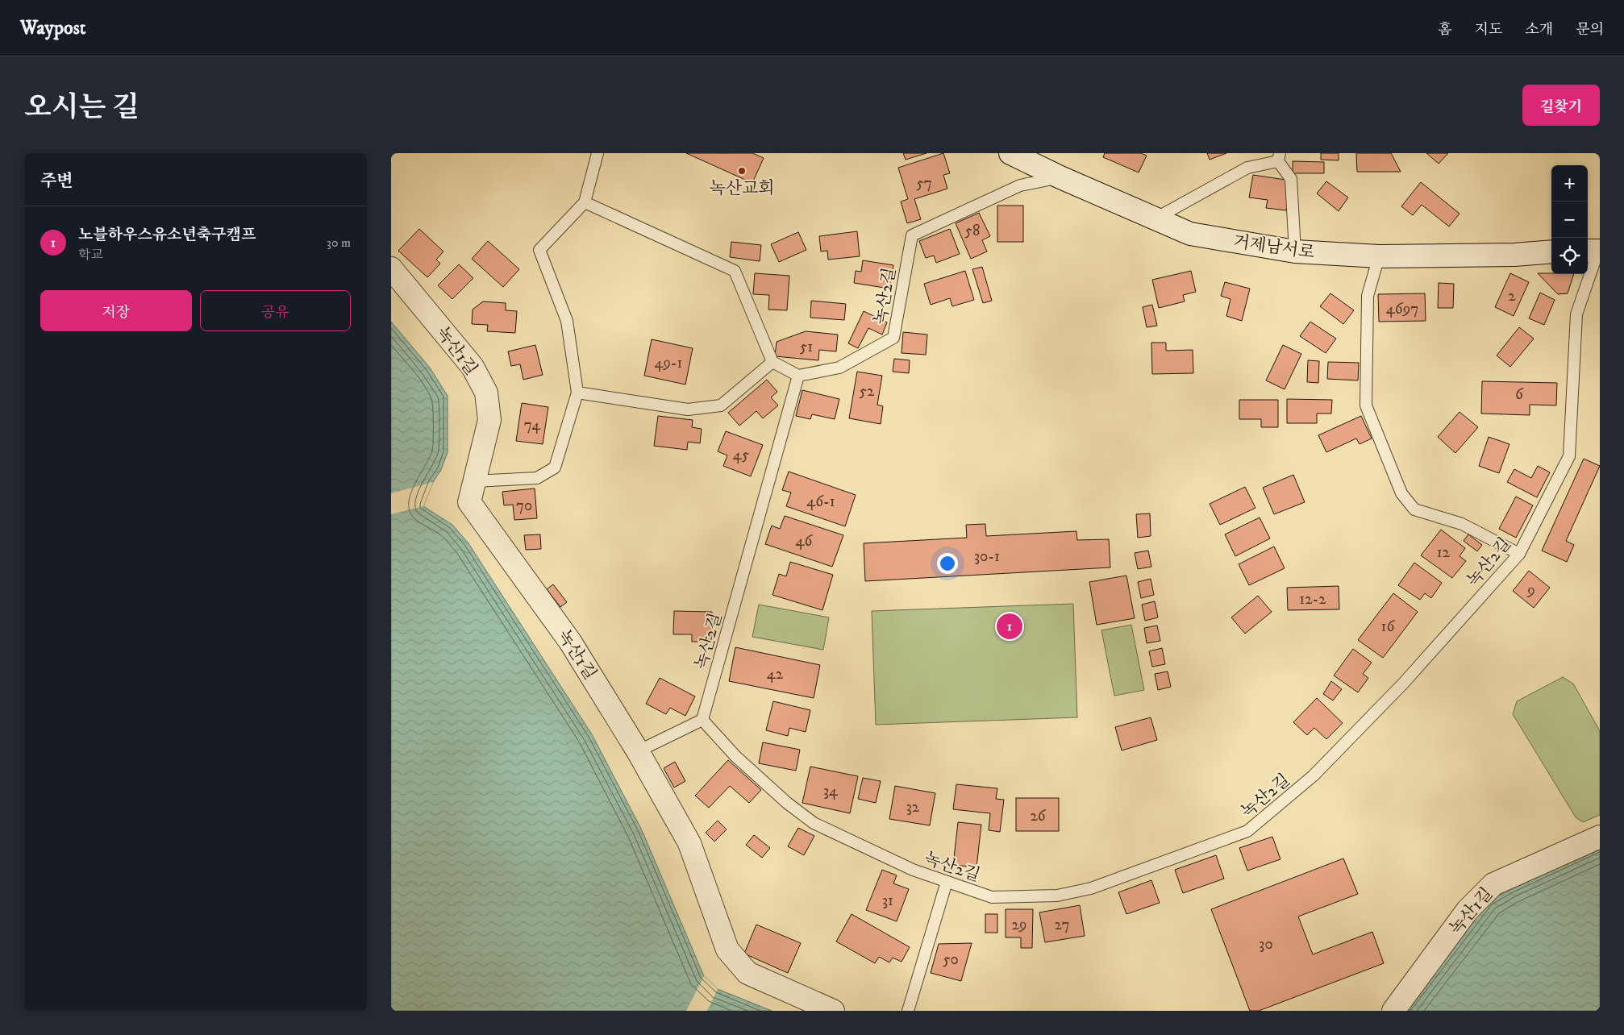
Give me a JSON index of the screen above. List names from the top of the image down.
{
  "streets": {
    "street": ["거제남서로", "녹산1길"],
    "lane": ["녹산2길"]
  },
  "crossings": [
    ["거제남서로", "녹산2길"]
  ],
  "places": ["녹산교회"],
  "house_numbers": [
    "57",
    "58",
    "2",
    "4697",
    "51",
    "49-1",
    "52",
    "6",
    "74",
    "45",
    "46-1",
    "70",
    "46",
    "12",
    "30-1",
    "9",
    "12-2",
    "16",
    "42",
    "34",
    "32",
    "26",
    "31",
    "29",
    "27",
    "30",
    "50"
  ],
  "page": {
    "header": "Waypost",
    "nav": [
      "홈",
      "지도",
      "소개",
      "문의"
    ],
    "title": "오시는 길",
    "buttons": [
      "길찾기",
      ["저장", "공유"]
    ],
    "heading": "주변",
    "map_buttons": ["+", "−"],
    "list": [
      {
        "mark": "1",
        "name": "노블하우스유소년축구캠프",
        "note": "학교",
        "value": "30 m"
      }
    ],
    "pins": "1"
  }
}
